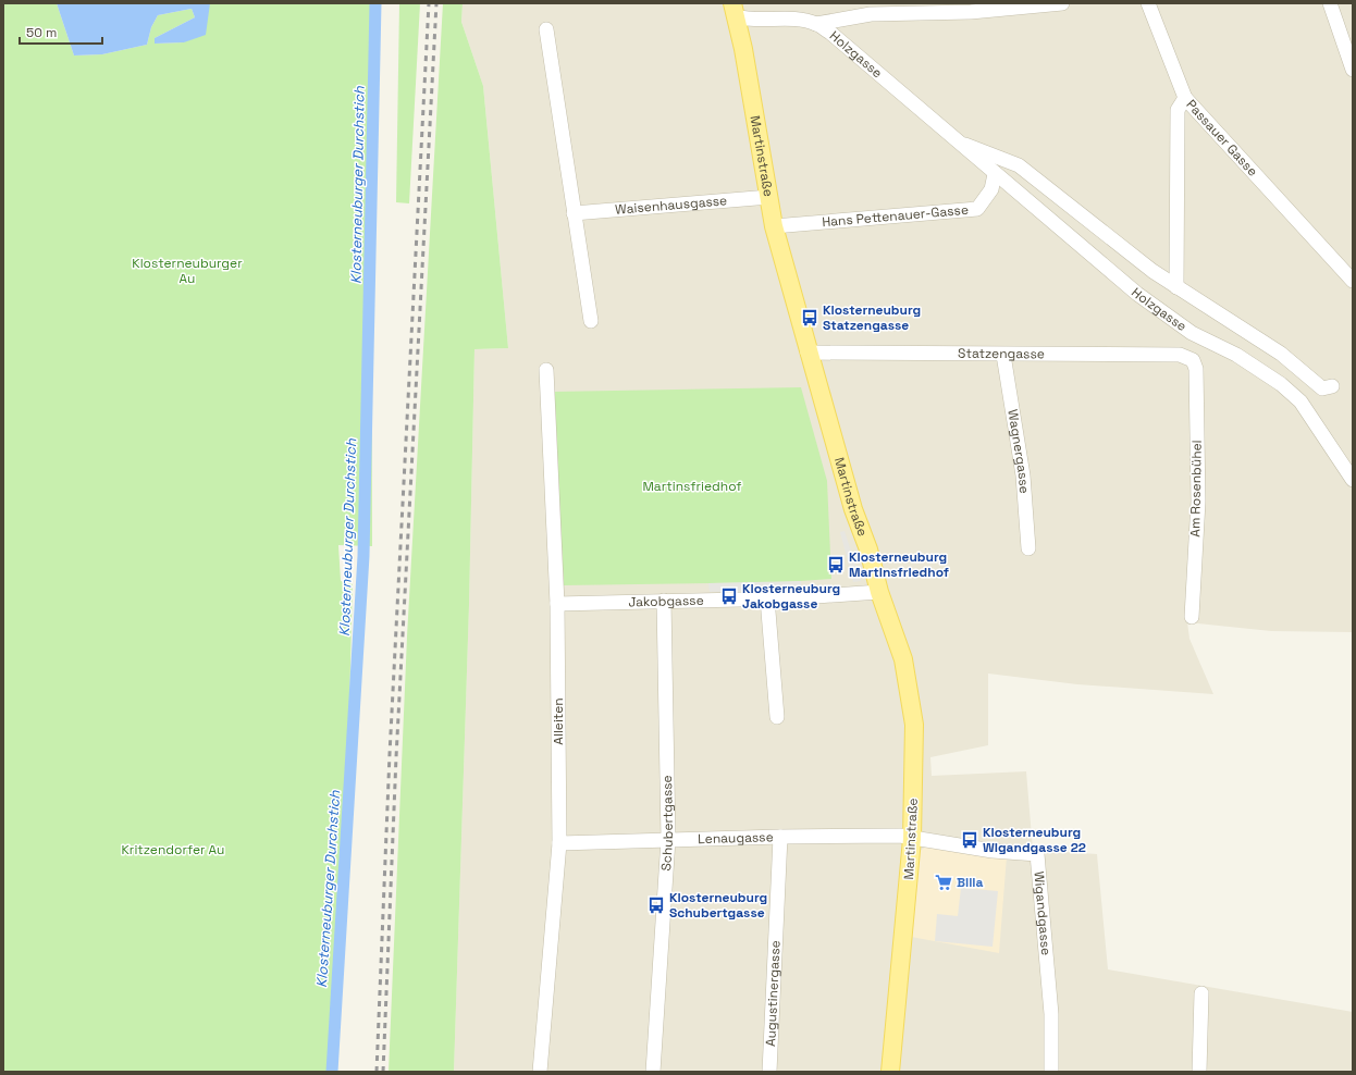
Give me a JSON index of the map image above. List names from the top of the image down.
{
  "streets": {
    "main road": ["Martinstraße"],
    "street": [
      "Holzgasse",
      "Passauer Gasse",
      "Waisenhausgasse",
      "Hans Pettenauer-Gasse",
      "Statzengasse",
      "Wagnergasse",
      "Am Rosenbühel",
      "Jakobgasse",
      "Alleiten",
      "Schubertgasse",
      "Lenaugasse",
      "Wigandgasse",
      "Augustinergasse"
    ]
  },
  "crossings": [
    ["Holzgasse", "Passauer Gasse"],
    ["Holzgasse", "Martinstraße"],
    ["Holzgasse", "Hans Pettenauer-Gasse"],
    ["Martinstraße", "Waisenhausgasse"],
    ["Martinstraße", "Hans Pettenauer-Gasse"],
    ["Martinstraße", "Statzengasse"],
    ["Martinstraße", "Jakobgasse"],
    ["Martinstraße", "Lenaugasse"],
    ["Martinstraße", "Wigandgasse"],
    ["Statzengasse", "Wagnergasse"],
    ["Statzengasse", "Am Rosenbühel"],
    ["Jakobgasse", "Alleiten"],
    ["Jakobgasse", "Schubertgasse"],
    ["Alleiten", "Lenaugasse"],
    ["Schubertgasse", "Lenaugasse"],
    ["Lenaugasse", "Wigandgasse"],
    ["Lenaugasse", "Augustinergasse"]
  ],
  "water": ["Klosterneuburger Durchstich"],
  "parks": ["Klosterneuburger Au", "Martinsfriedhof", "Kritzendorfer Au"],
  "places": {
    "bus stop": [
      "Klosterneuburg Statzengasse",
      "Klosterneuburg Martinsfriedhof",
      "Klosterneuburg Jakobgasse",
      "Klosterneuburg Wigandgasse 22",
      "Klosterneuburg Schubertgasse"
    ],
    "supermarket": ["Billa"]
  },
  "scale_bar": "50 m"
}
